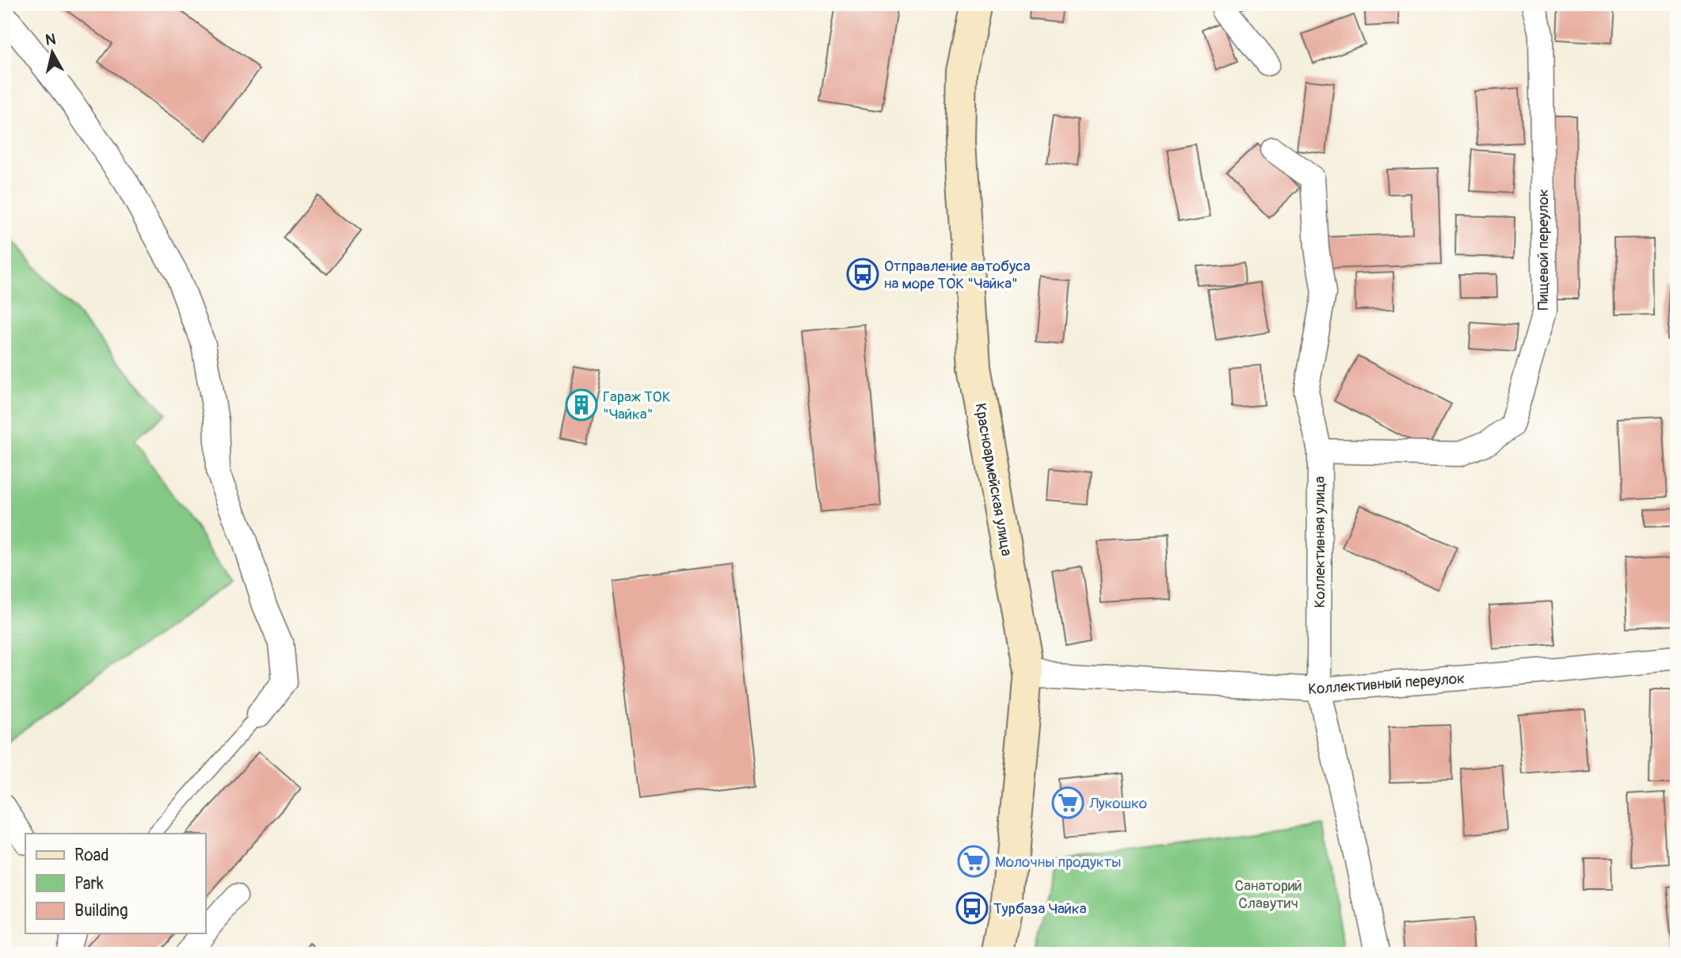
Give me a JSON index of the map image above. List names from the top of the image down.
{
  "streets": {
    "main road": ["Красноармейская улица"],
    "street": ["Пищевой переулок", "Коллективная улица", "Коллективный переулок"]
  },
  "crossings": [
    ["Пищевой переулок", "Коллективная улица"],
    ["Красноармейская улица", "Коллективный переулок"],
    ["Коллективная улица", "Коллективный переулок"]
  ],
  "parks": ["Санаторий Славутич"],
  "places": {
    "bus stop": ["Отправление автобуса на море ТОК \"Чайка\"", "Турбаза Чайка"],
    "building": ["Гараж ТОК \"Чайка\""],
    "supermarket": ["Лукошко", "Молочны продукты"]
  },
  "legend": ["Road", "Park", "Building"],
  "north": "top"
}
